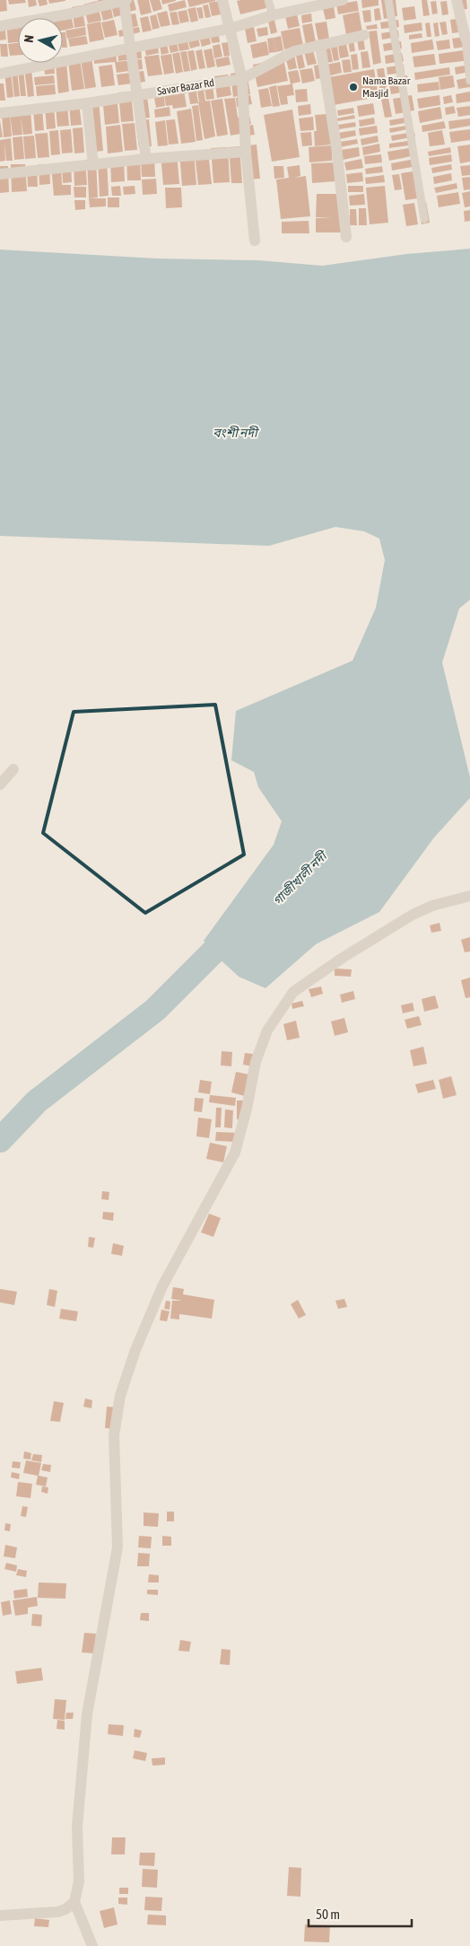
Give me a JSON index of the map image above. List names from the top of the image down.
{
  "streets": {
    "street": ["Savar Bazar Rd"]
  },
  "water": ["বংশী নদী", "গাজীখালী নদী"],
  "places": ["Nama Bazar Masjid"],
  "scale_bar": "50 m",
  "north": "left"
}
